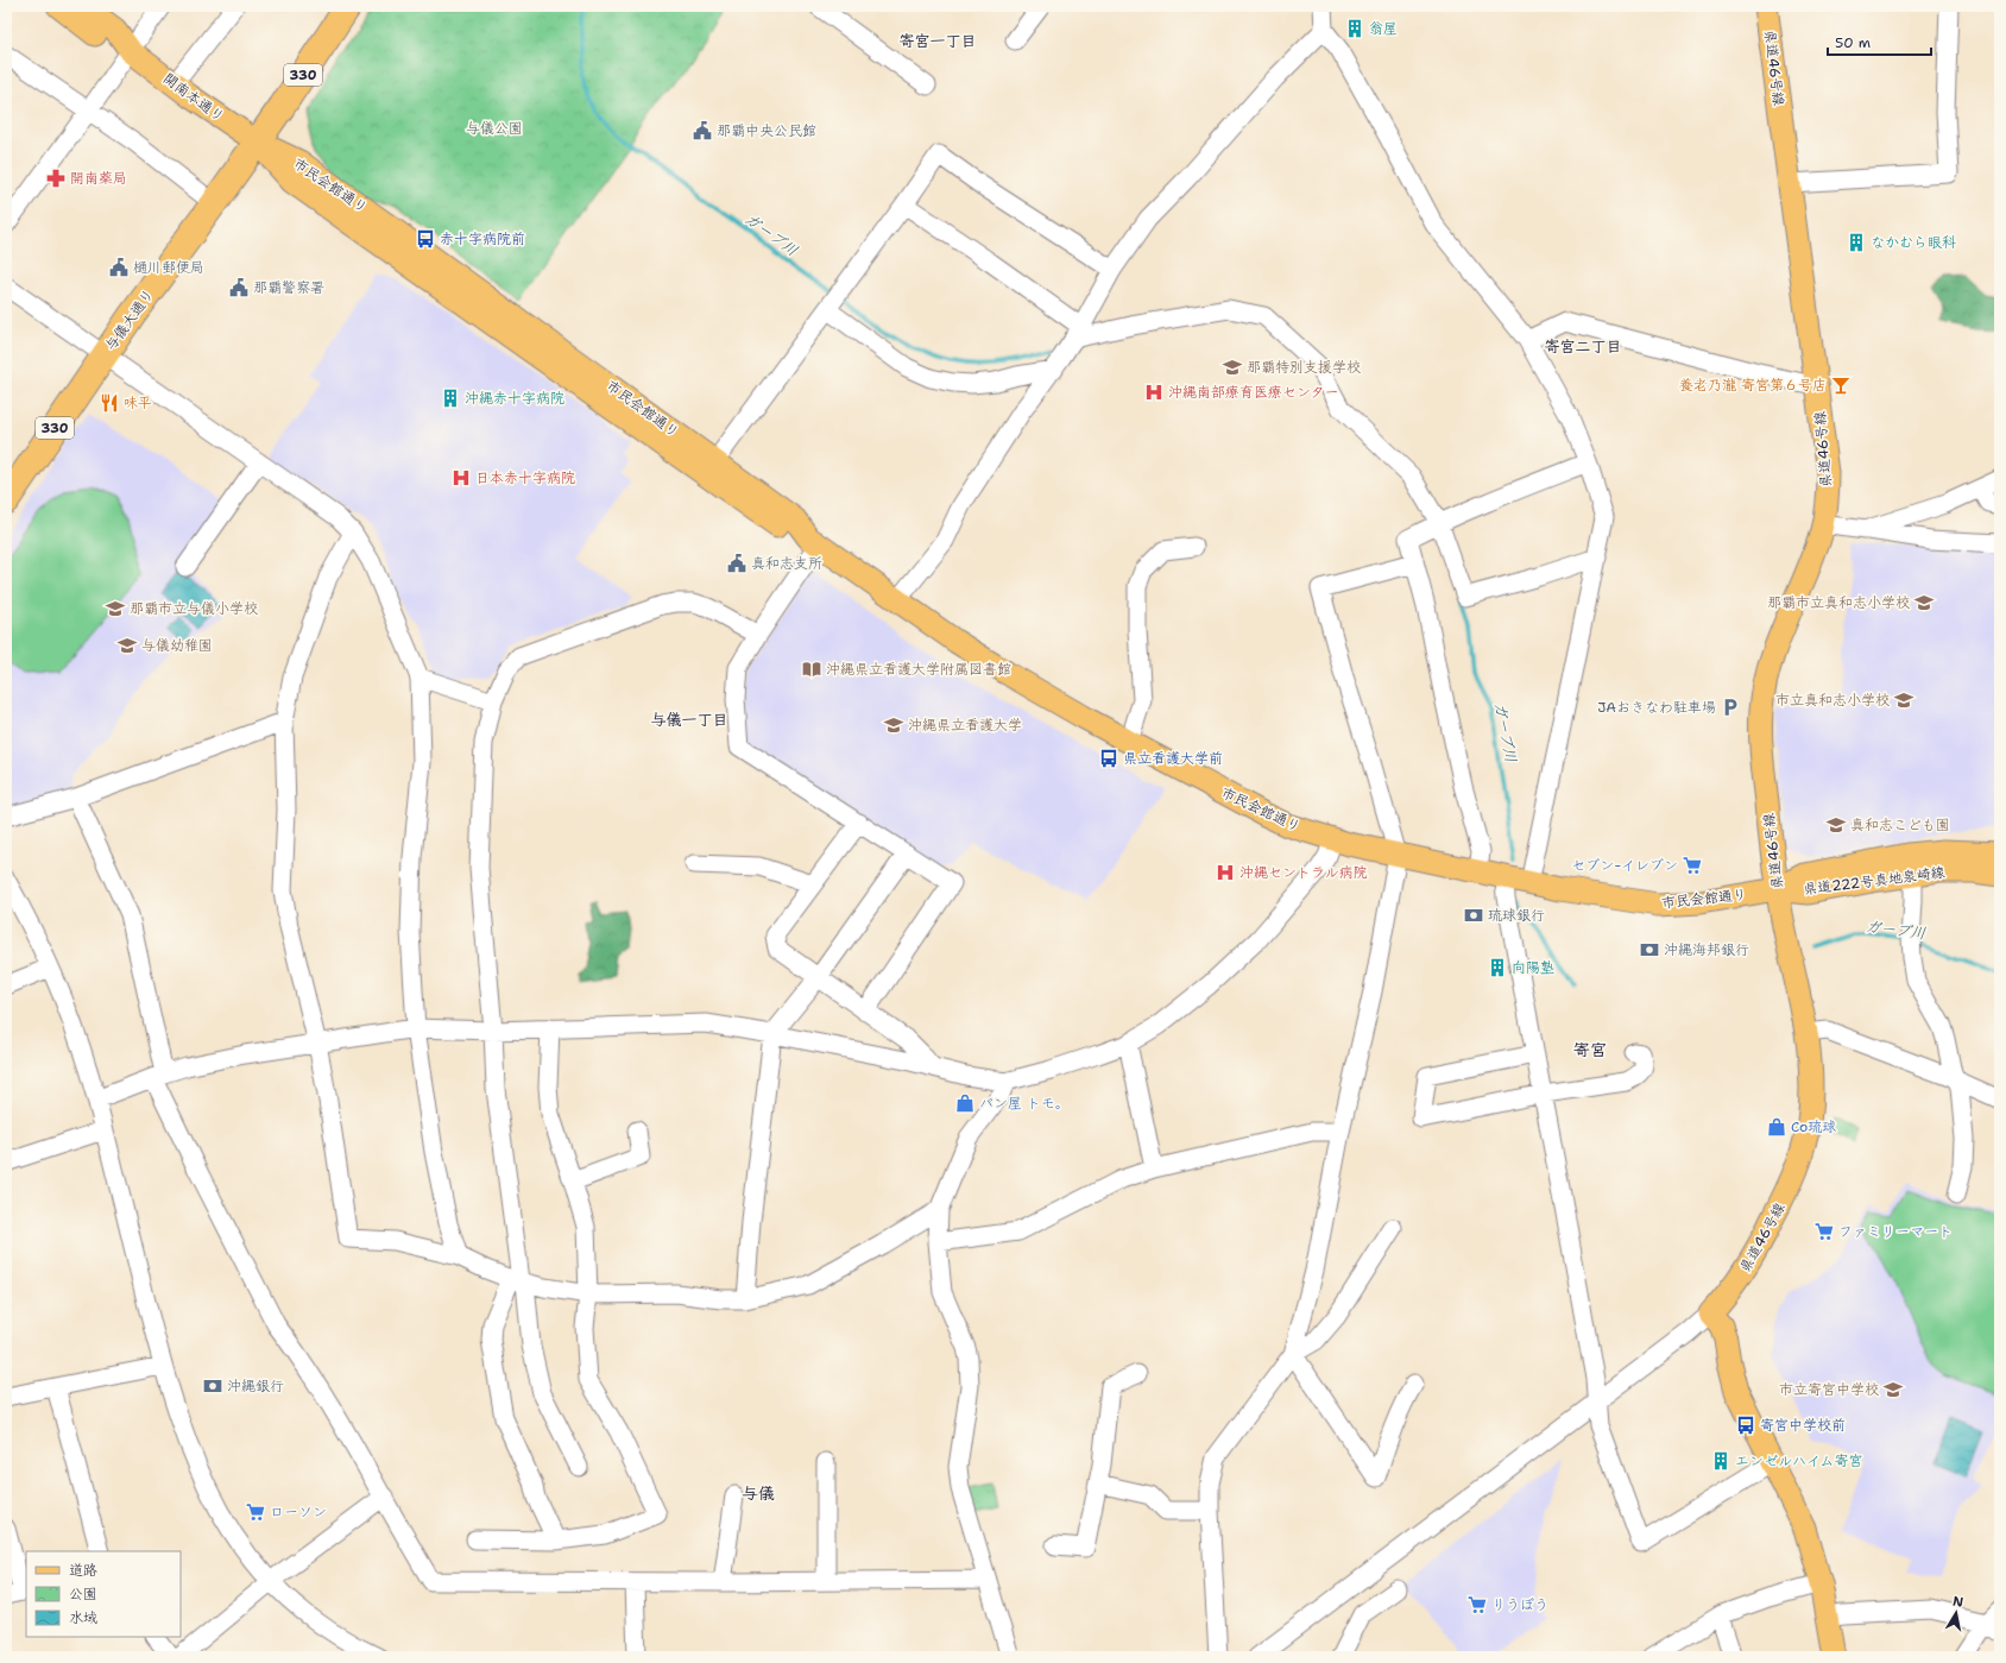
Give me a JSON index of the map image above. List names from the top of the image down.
{
  "streets": {
    "highway": ["330", "与儀大通り"],
    "main road": [
      "県道46号線",
      "開南本通り",
      "市民会館通り",
      "県道222号真地泉崎線"
    ]
  },
  "crossings": [
    ["県道46号線", "市民会館通り"],
    ["県道46号線", "県道222号真地泉崎線"],
    ["330", "開南本通り"],
    ["330", "市民会館通り"],
    ["330", "与儀大通り"],
    ["開南本通り", "市民会館通り"],
    ["開南本通り", "与儀大通り"],
    ["市民会館通り", "与儀大通り"],
    ["市民会館通り", "県道222号真地泉崎線"]
  ],
  "districts": [
    "寄宮一丁目",
    "寄宮二丁目",
    "与儀一丁目",
    "寄宮",
    "与儀"
  ],
  "water": ["ガーブ川"],
  "parks": ["与儀公園"],
  "places": {
    "building": [
      "翁屋",
      "なかむら眼科",
      "沖縄赤十字病院",
      "向陽塾",
      "エンゼルハイム寄宮"
    ],
    "public building": [
      "那覇中央公民館",
      "樋川郵便局",
      "那覇警察署",
      "真和志支所"
    ],
    "pharmacy": ["開南薬局"],
    "bus stop": ["赤十字病院前", "県立看護大学前", "寄宮中学校前"],
    "school or university": [
      "那覇特別支援学校",
      "那覇市立真和志小学校",
      "那覇市立与儀小学校",
      "与儀幼稚園",
      "市立真和志小学校",
      "沖縄県立看護大学",
      "真和志こども園",
      "市立寄宮中学校"
    ],
    "bar": ["養老乃瀧 寄宮第６号店"],
    "hospital": ["沖縄南部療育医療センター", "日本赤十字病院", "沖縄セントラル病院"],
    "restaurant": ["味平"],
    "library": ["沖縄県立看護大学附属図書館"],
    "parking": ["JAおきなわ駐車場"],
    "supermarket": [
      "セブン-イレブン",
      "ファミリーマート",
      "ローソン",
      "りうぼう"
    ],
    "bank": ["琉球銀行", "沖縄海邦銀行", "沖縄銀行"],
    "shop": ["パン屋 トモ。", "Co琉球"]
  },
  "legend": ["道路", "公園", "水域"],
  "scale_bar": "50 m",
  "north": "top"
}
